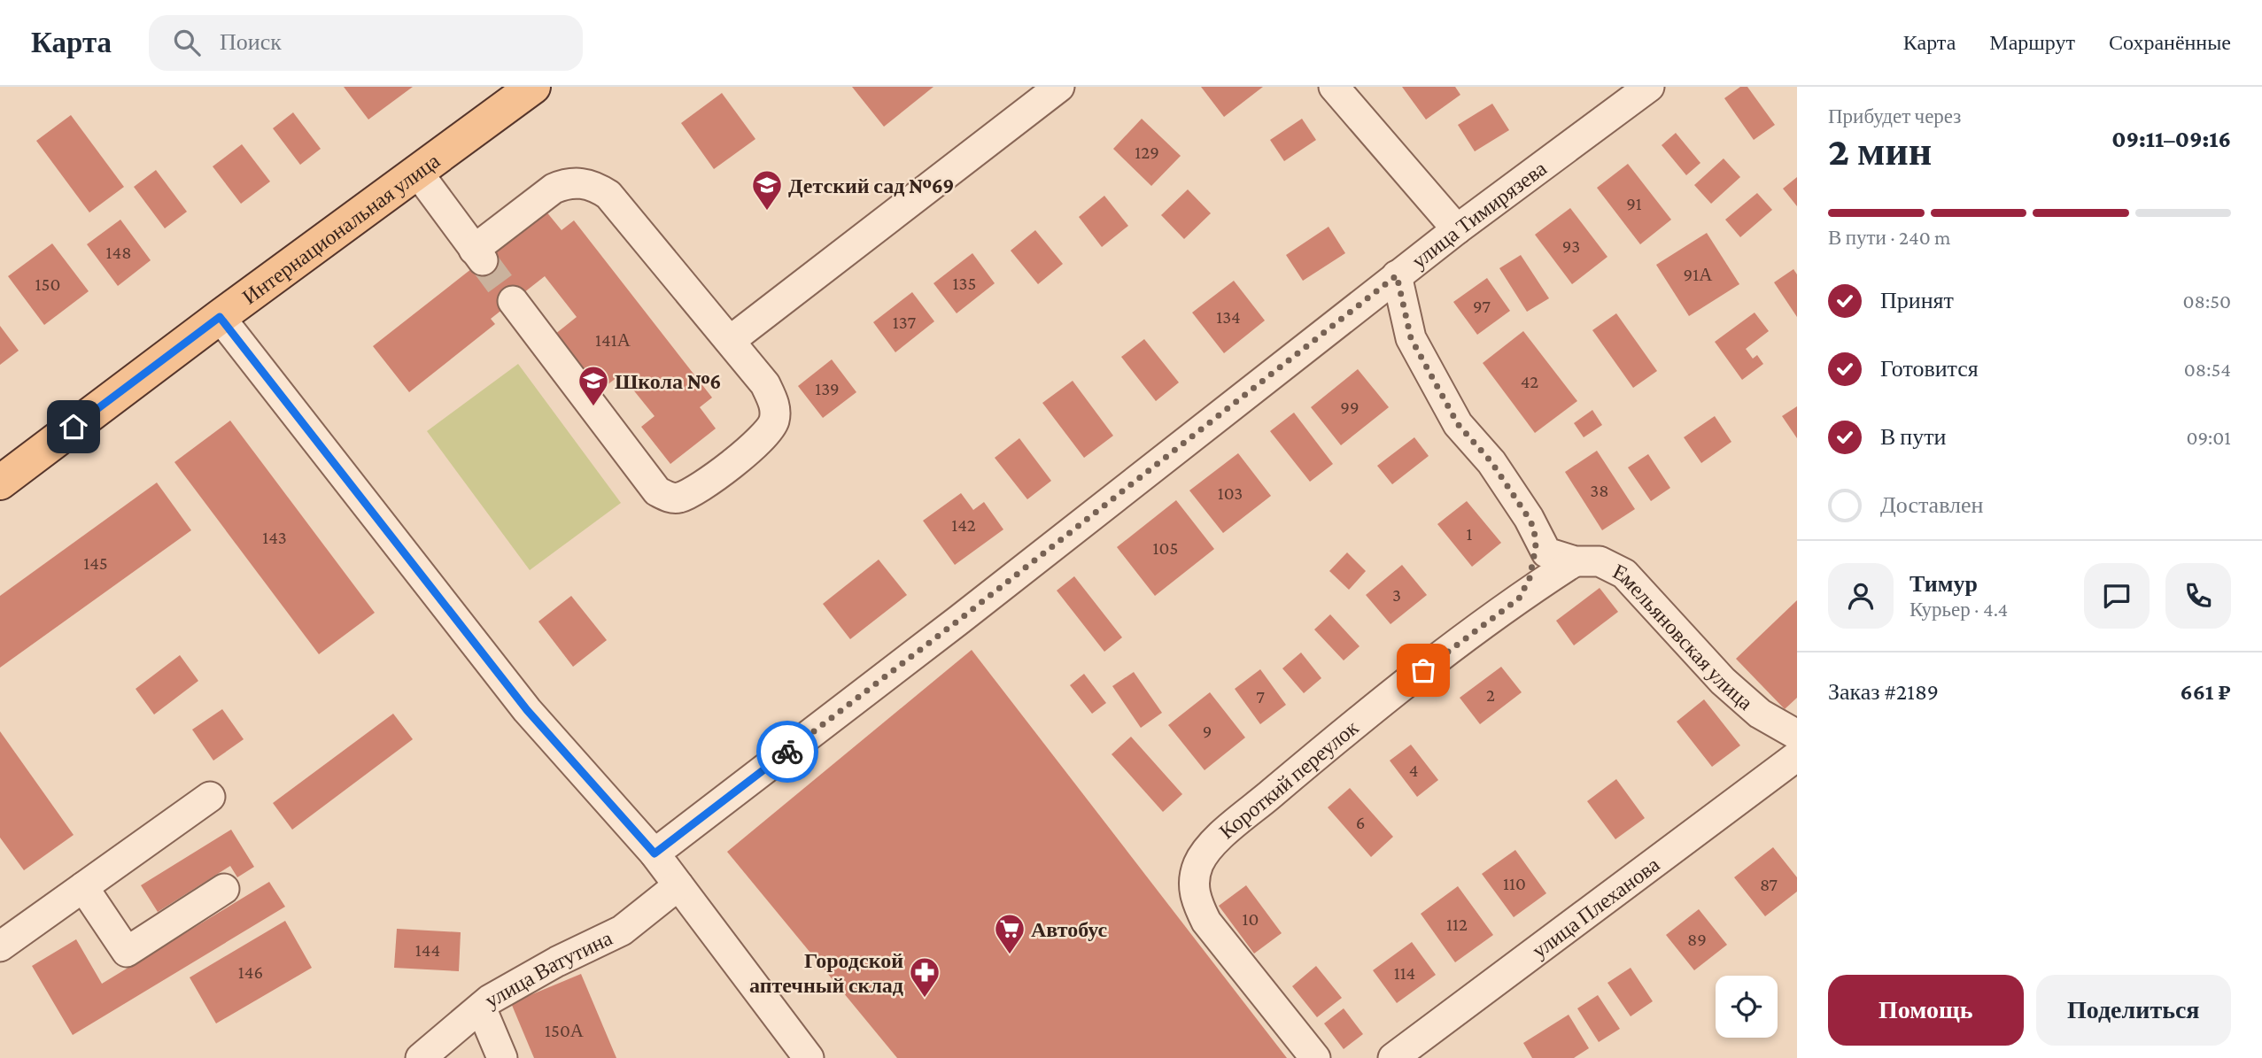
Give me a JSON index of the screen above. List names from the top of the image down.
{
  "streets": {
    "main road": ["Интернациональная улица"],
    "street": [
      "улица Тимирязева",
      "Емельяновская улица",
      "Короткий переулок",
      "улица Плеханова",
      "улица Ватутина"
    ]
  },
  "crossings": [
    ["улица Тимирязева", "Емельяновская улица"],
    ["Емельяновская улица", "Короткий переулок"]
  ],
  "places": {
    "school or university": ["Детский сад №69", "Школа №6"],
    "supermarket": ["Автобус"],
    "pharmacy": ["Городской аптечный склад"]
  },
  "house_numbers": [
    "129",
    "91",
    "93",
    "148",
    "91А",
    "135",
    "150",
    "97",
    "134",
    "137",
    "141А",
    "42",
    "139",
    "99",
    "38",
    "103",
    "142",
    "1",
    "143",
    "105",
    "145",
    "3",
    "2",
    "7",
    "9",
    "4",
    "6",
    "110",
    "87",
    "10",
    "112",
    "89",
    "144",
    "146",
    "114",
    "150А"
  ],
  "page": {
    "header": "Карта",
    "search": "Поиск",
    "nav": ["Карта", "Маршрут", "Сохранённые"],
    "heading": ["2 мин", "Прибудет через", "09:11–09:16"],
    "panel": [
      "Тимур",
      "Курьер · 4.4",
      "Заказ #2189",
      "661 ₽"
    ],
    "bar": "В пути · 240 m",
    "list": [
      ["Принят", "08:50"],
      ["Готовится", "08:54"],
      ["В пути", "09:01"],
      "Доставлен"
    ],
    "buttons": ["Помощь", "Поделиться"]
  }
}
